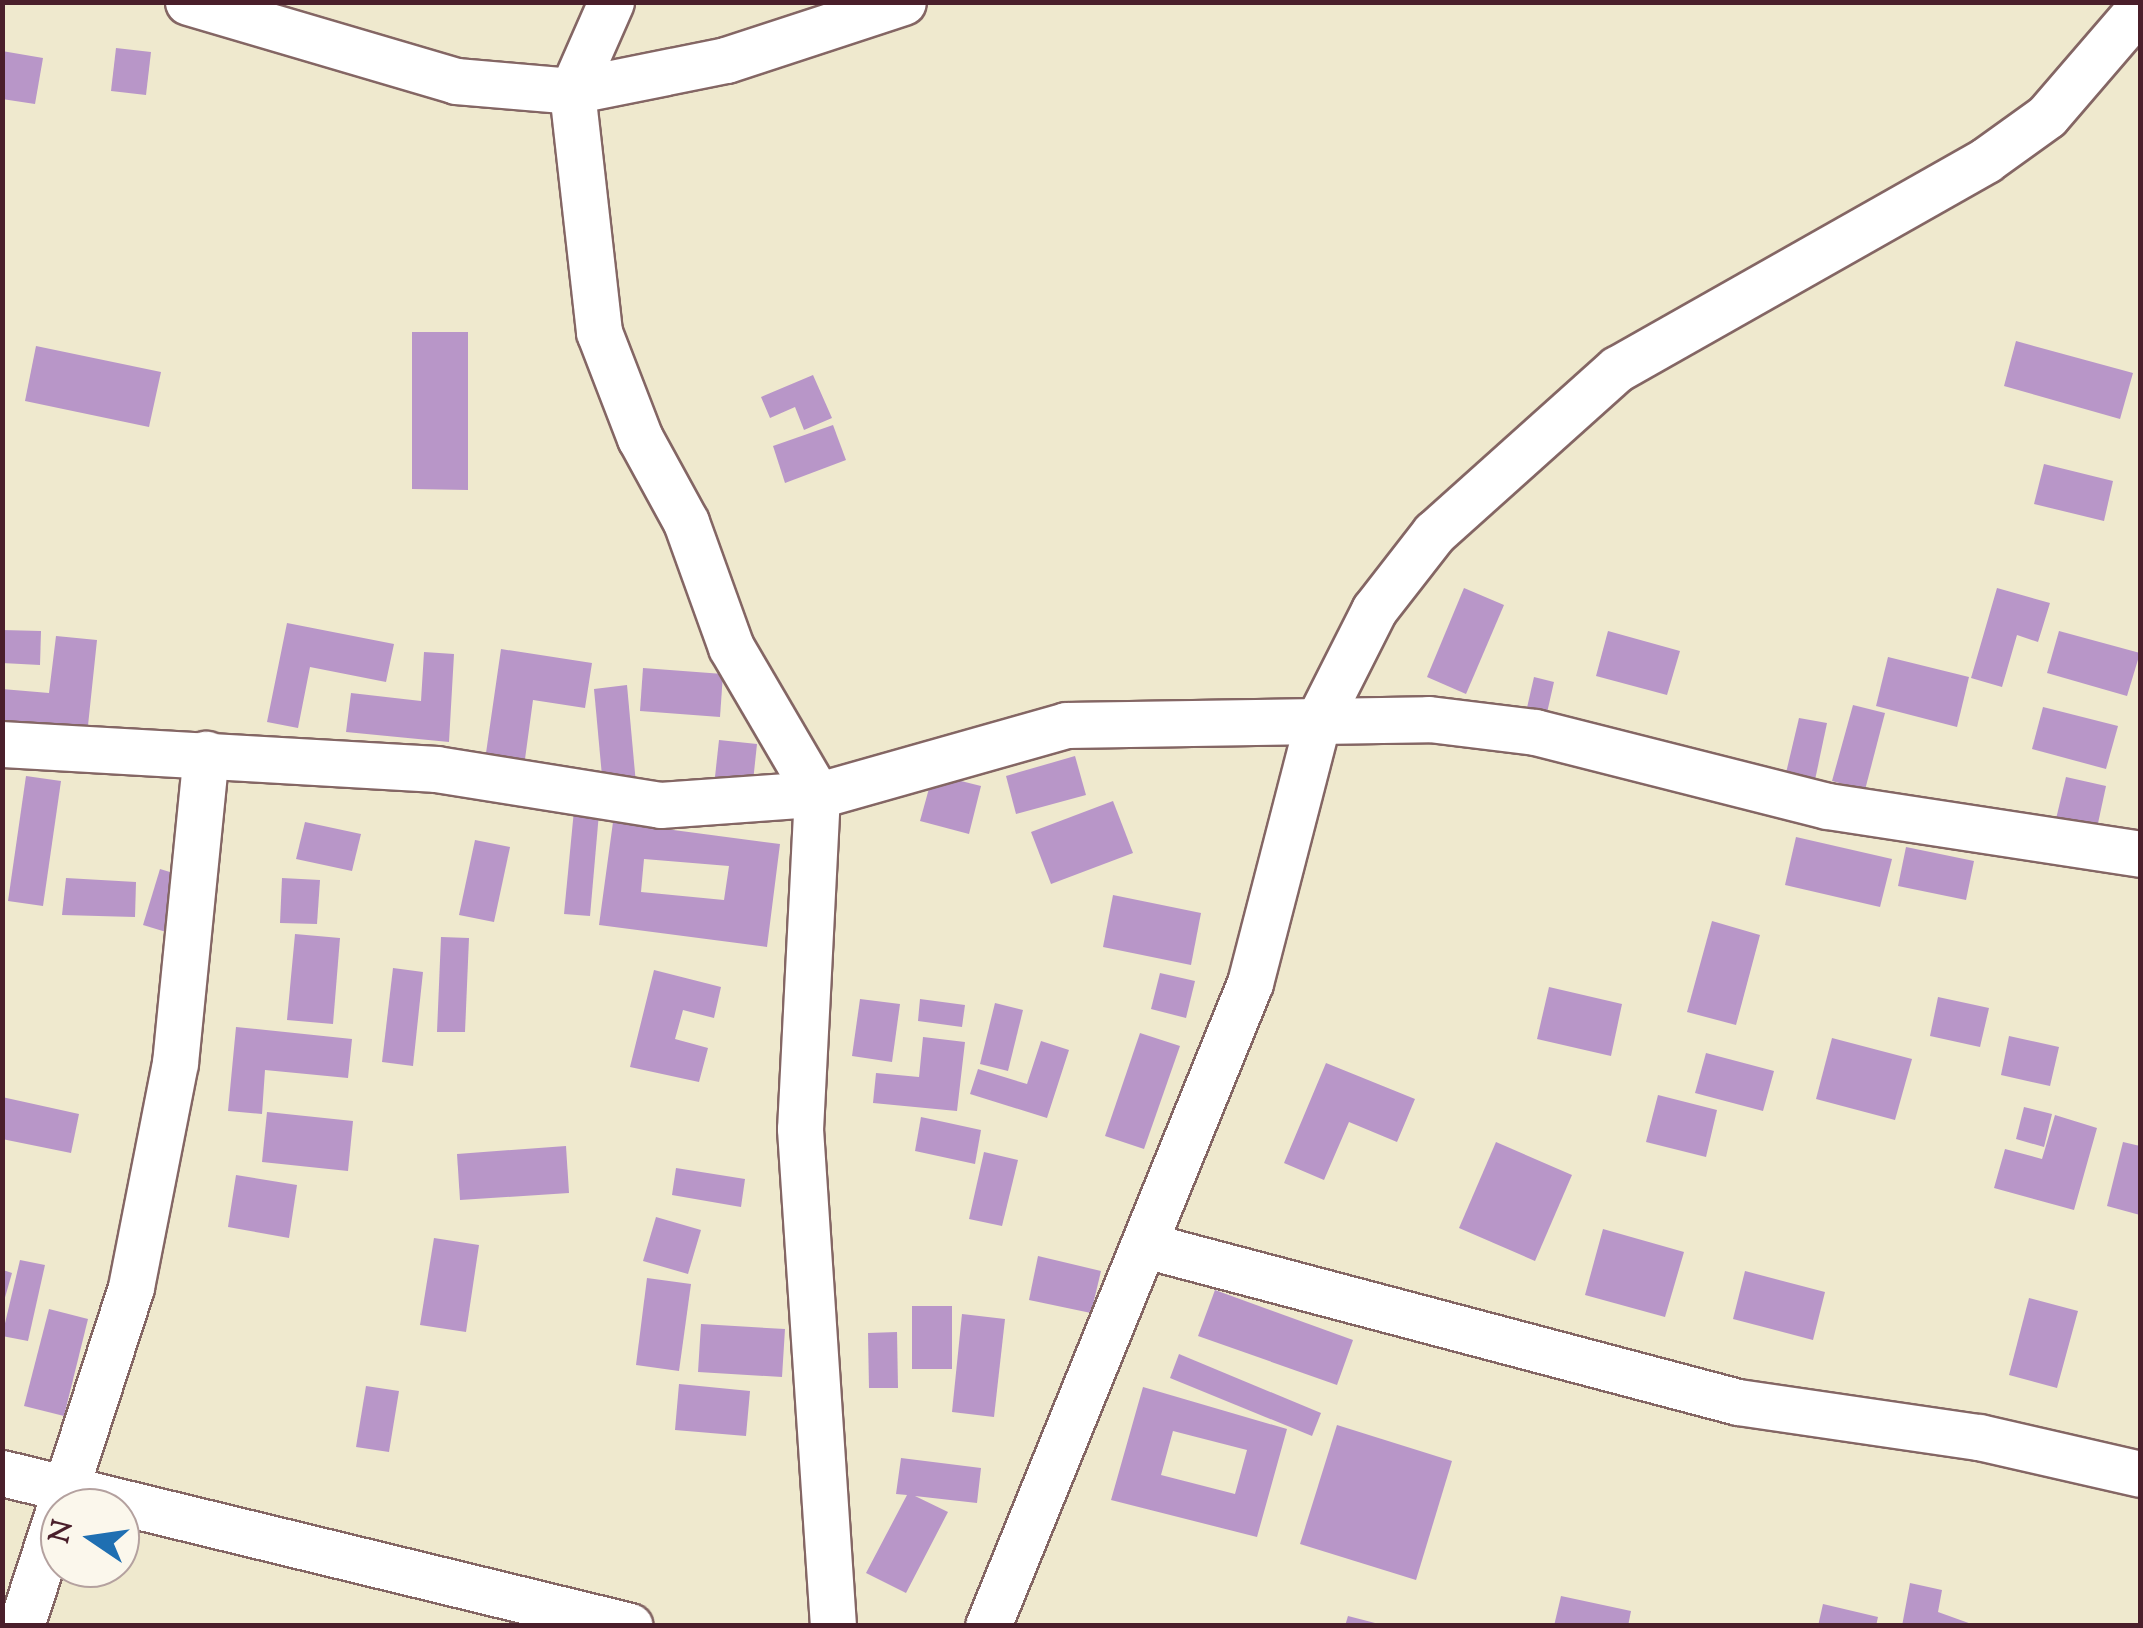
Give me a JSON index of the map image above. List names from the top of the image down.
{
  "north": "left"
}
